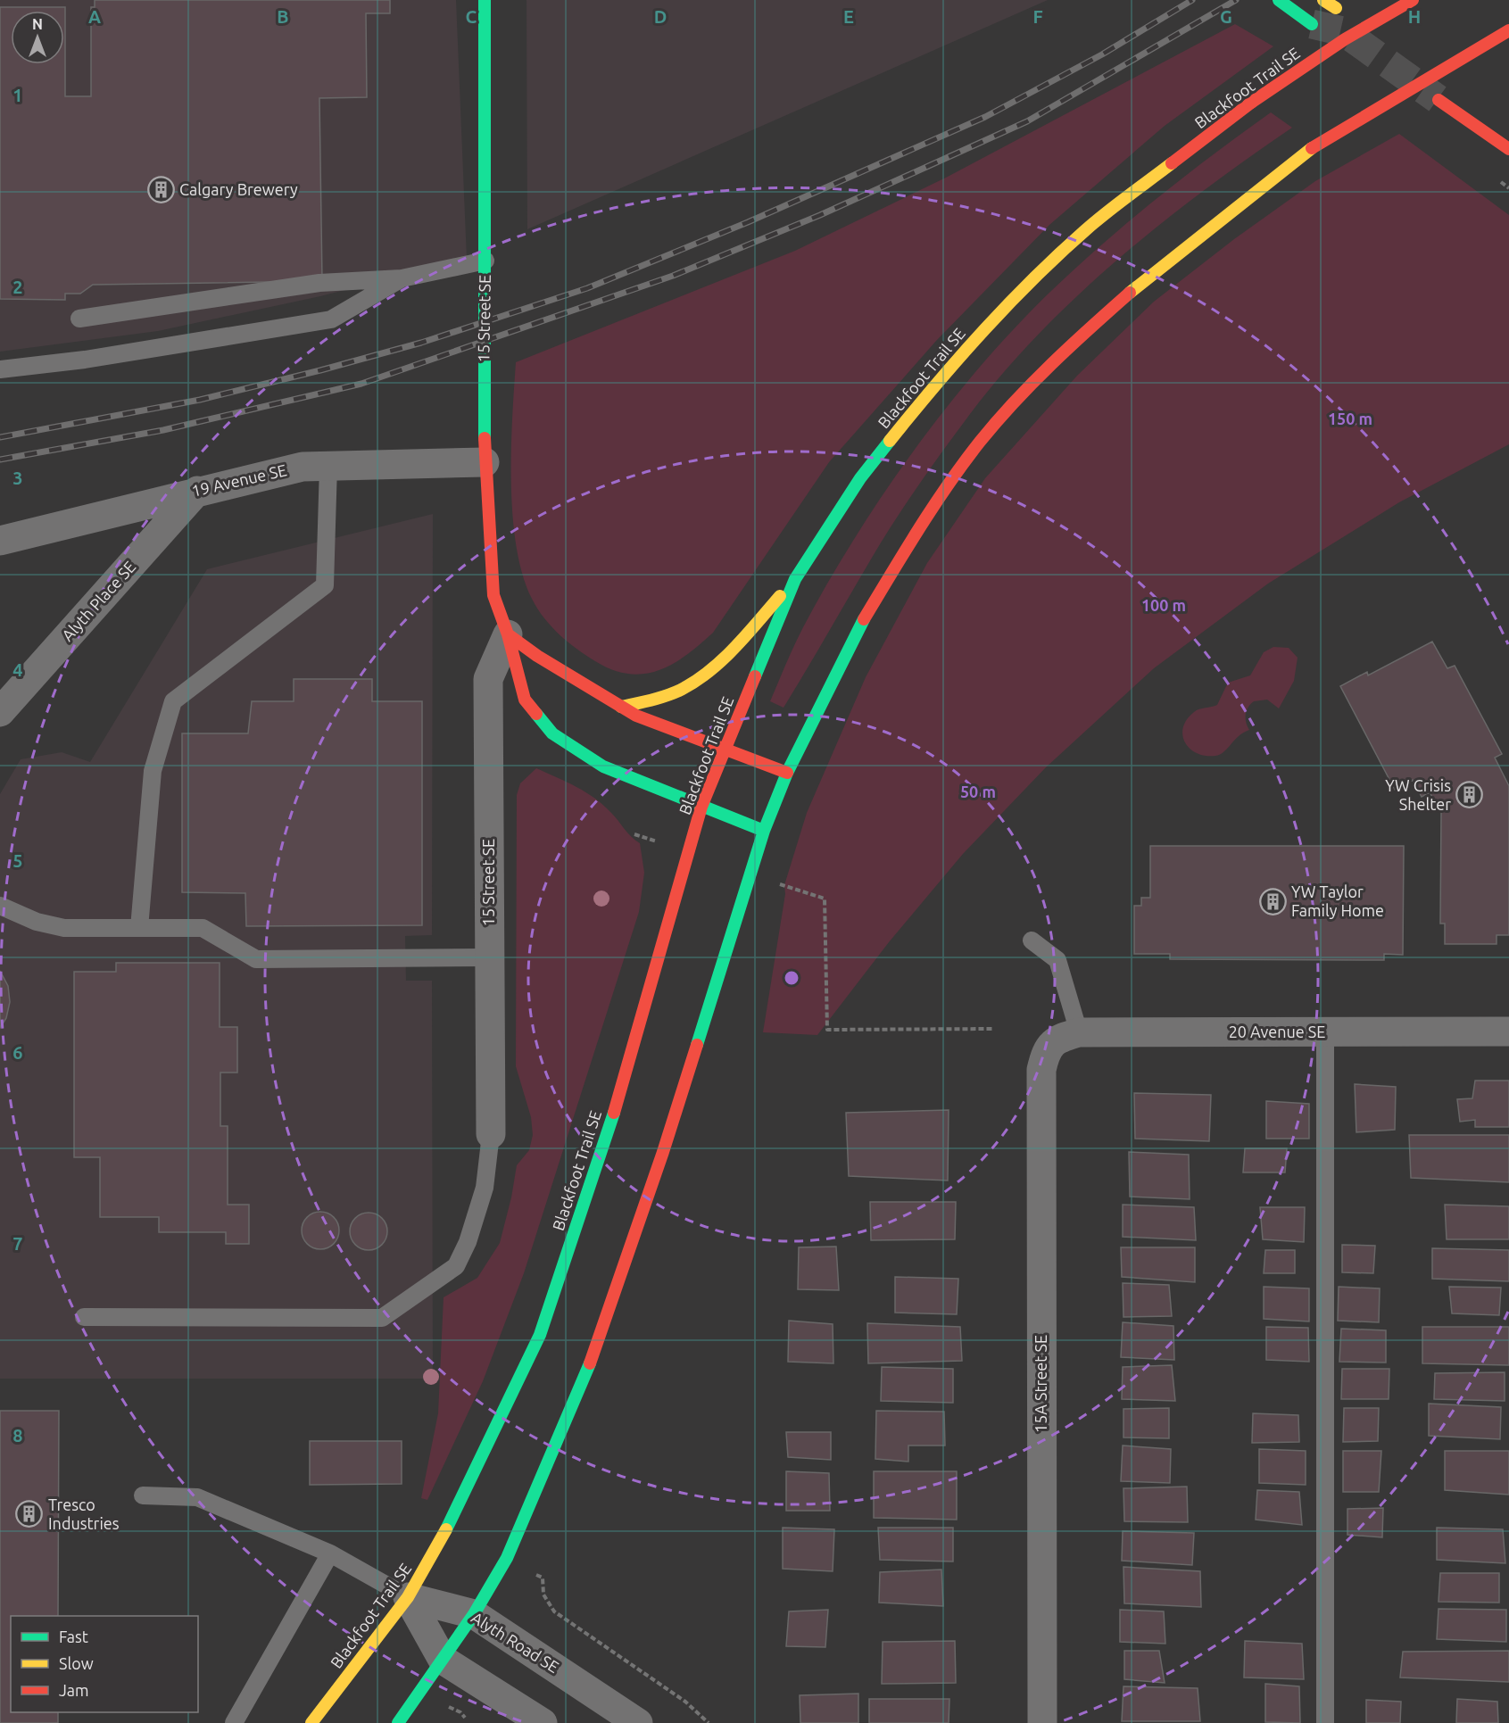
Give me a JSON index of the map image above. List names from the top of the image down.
{
  "streets": {
    "main road": ["Blackfoot Trail SE", "15 Street SE"],
    "street": [
      "19 Avenue SE",
      "Alyth Place SE",
      "20 Avenue SE",
      "15A Street SE",
      "Alyth Road SE"
    ]
  },
  "crossings": [
    ["Blackfoot Trail SE", "15 Street SE"],
    ["Blackfoot Trail SE", "Alyth Road SE"],
    ["15 Street SE", "19 Avenue SE"],
    ["19 Avenue SE", "Alyth Place SE"],
    ["20 Avenue SE", "15A Street SE"]
  ],
  "places": {
    "building": [
      "Calgary Brewery",
      "YW Crisis Shelter",
      "YW Taylor Family Home",
      "Tresco Industries"
    ]
  },
  "legend": ["Fast", "Slow", "Jam"],
  "north": "top",
  "grid": {
    "columns": [
      "A",
      "B",
      "C",
      "D",
      "E",
      "F",
      "G",
      "H"
    ],
    "rows": [
      "1",
      "2",
      "3",
      "4",
      "5",
      "6",
      "7",
      "8"
    ]
  },
  "rings": ["150 m", "100 m", "50 m"]
}
